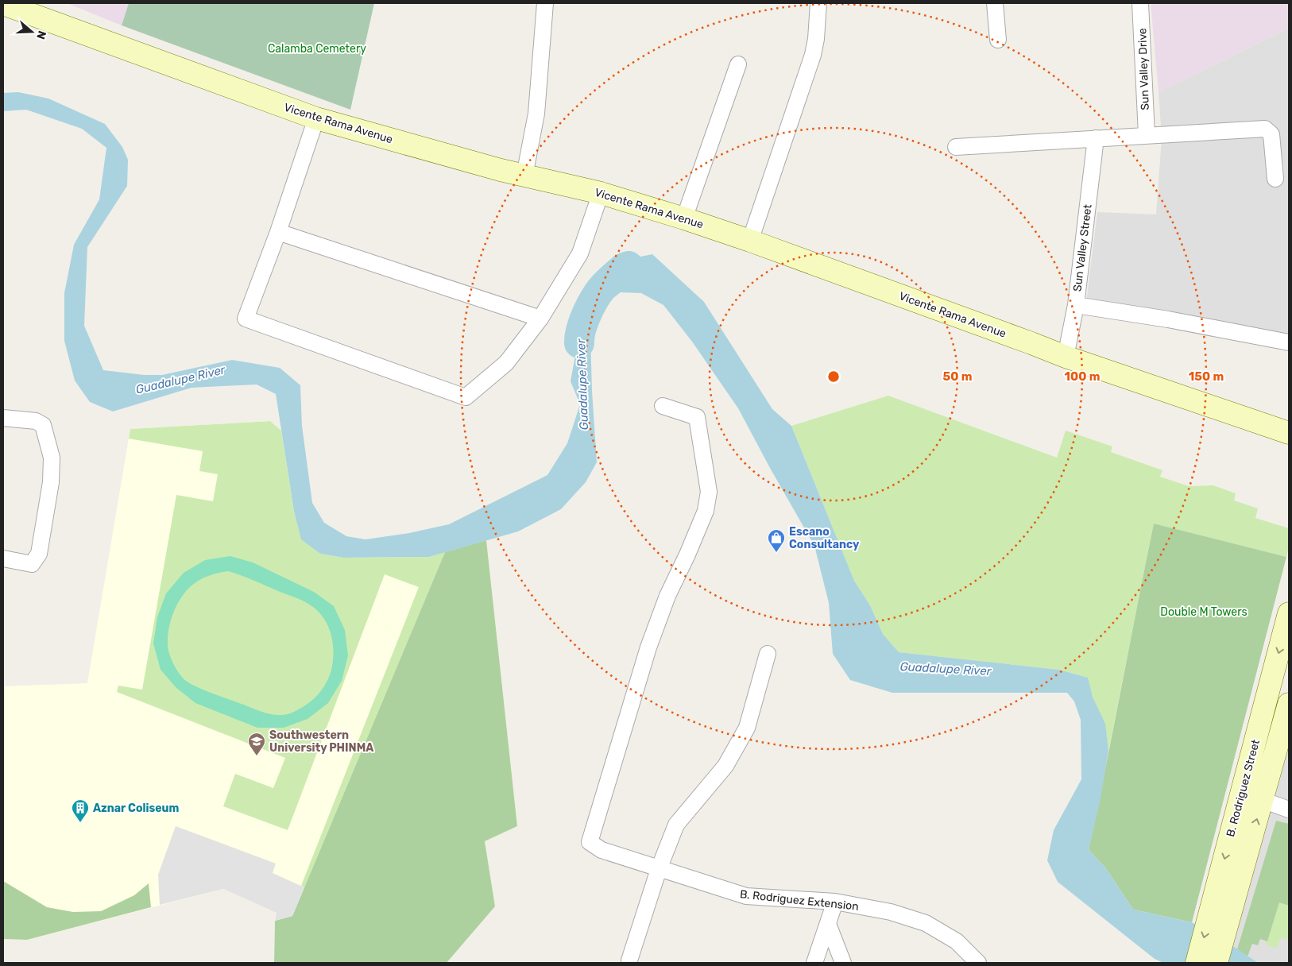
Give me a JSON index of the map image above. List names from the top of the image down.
{
  "streets": {
    "main road": ["Vicente Rama Avenue", "B. Rodriguez Street"],
    "street": ["Sun Valley Drive", "Sun Valley Street", "B. Rodriguez Extension"]
  },
  "crossings": [
    ["Vicente Rama Avenue", "Sun Valley Street"]
  ],
  "water": ["Guadalupe River"],
  "parks": ["Calamba Cemetery", "Double M Towers"],
  "places": {
    "shop": ["Escano Consultancy"],
    "school or university": ["Southwestern University PHINMA"],
    "building": ["Aznar Coliseum"]
  },
  "north": "right",
  "rings": ["50 m", "100 m", "150 m"]
}
